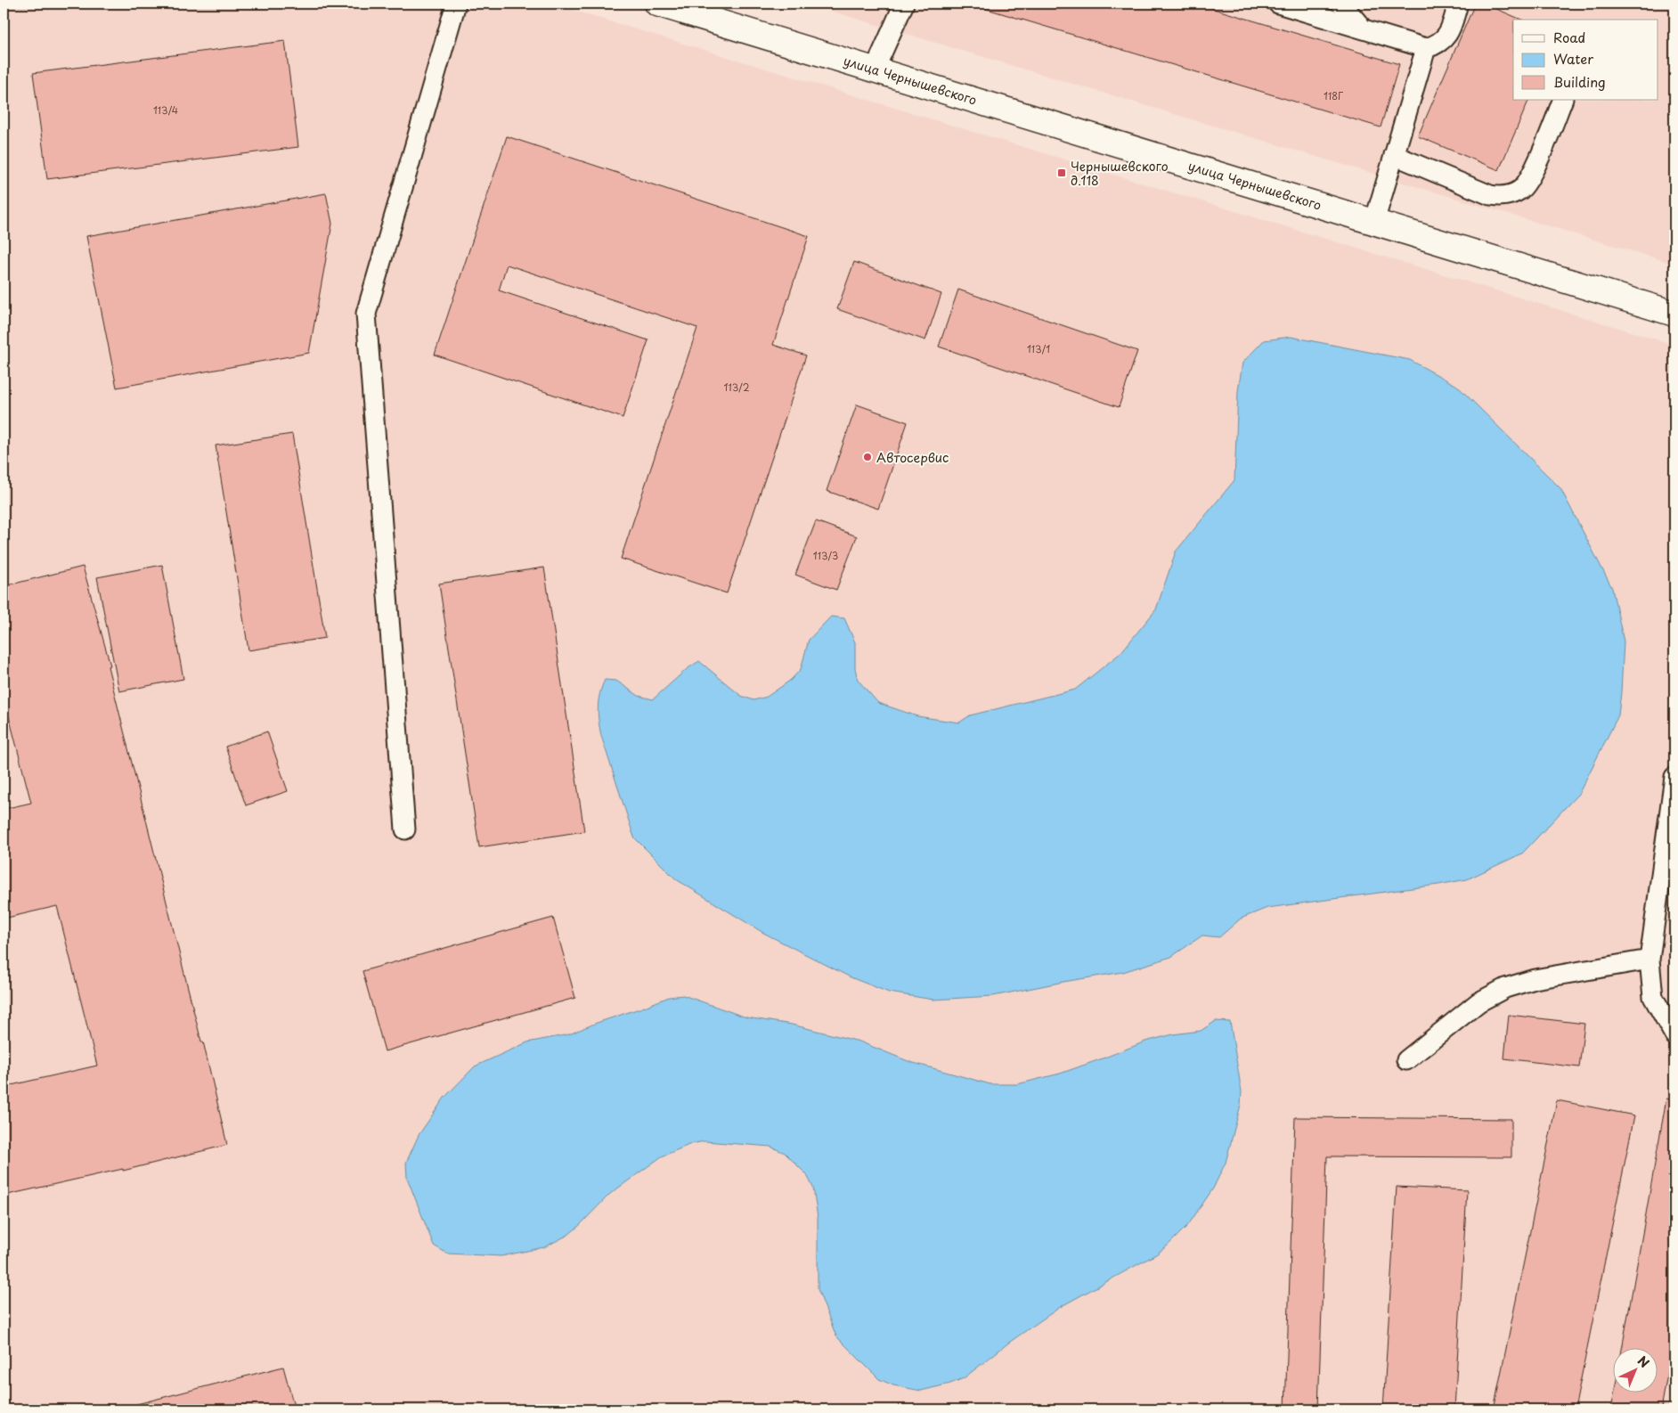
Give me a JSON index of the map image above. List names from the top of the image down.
{
  "streets": {
    "main road": ["улица Чернышевского"]
  },
  "places": {
    "transit": ["Чернышевского д.118"],
    "other": ["Автосервис"]
  },
  "house_numbers": [
    "118Г",
    "113/4",
    "113/1",
    "113/2",
    "113/3"
  ],
  "legend": ["Road", "Water", "Building"],
  "north": "top right"
}
